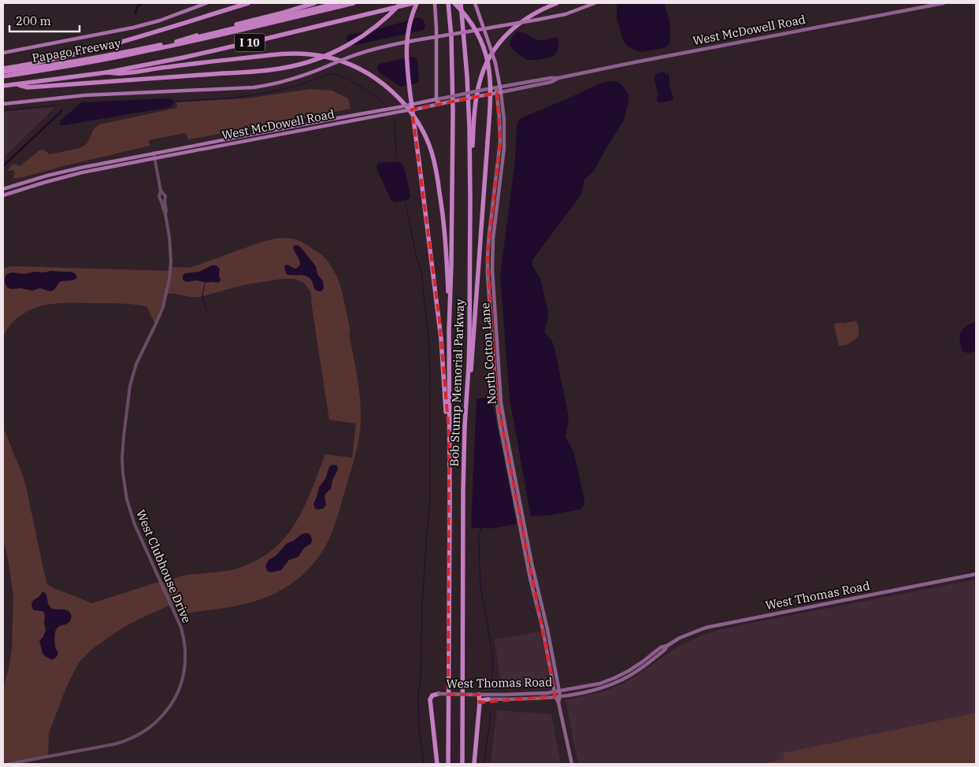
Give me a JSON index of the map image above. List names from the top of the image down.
{
  "streets": {
    "highway": ["I 10", "Papago Freeway", "Bob Stump Memorial Parkway"],
    "main road": ["West McDowell Road", "North Cotton Lane", "West Thomas Road"],
    "street": ["West Clubhouse Drive"]
  },
  "crossings": [
    ["West McDowell Road", "North Cotton Lane"],
    ["West McDowell Road", "West Clubhouse Drive"],
    ["I 10", "Papago Freeway"],
    ["North Cotton Lane", "West Thomas Road"]
  ],
  "scale_bar": "200 m"
}
